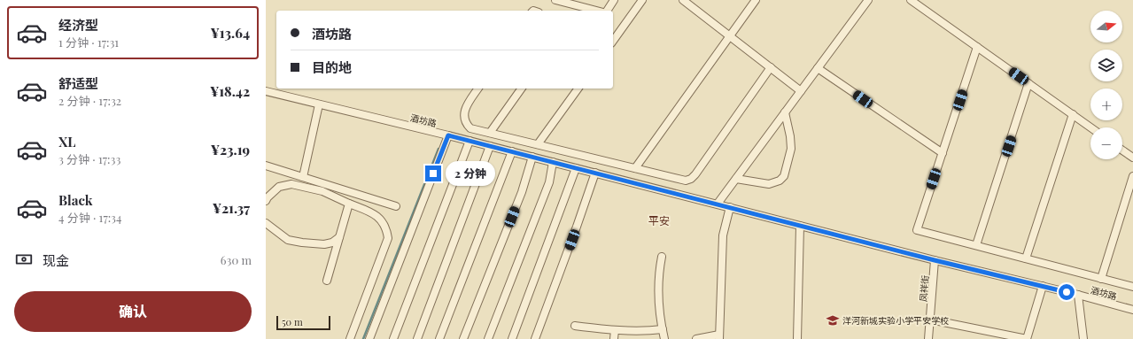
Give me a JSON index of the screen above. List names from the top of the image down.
{
  "streets": {
    "street": ["酒坊路", "凤祥街"]
  },
  "crossings": [
    ["酒坊路", "凤祥街"]
  ],
  "districts": ["平安"],
  "places": {
    "school or university": ["洋河新城实验小学平安学校"]
  },
  "scale_bar": "50 m",
  "north": "right",
  "page": {
    "list": [
      {
        "name": "经济型",
        "note": "1 分钟 · 17:31",
        "value": "¥13.64"
      },
      {
        "name": "舒适型",
        "note": "2 分钟 · 17:32",
        "value": "¥18.42"
      },
      {
        "name": "XL",
        "note": "3 分钟 · 17:33",
        "value": "¥23.19"
      },
      {
        "name": "Black",
        "note": "4 分钟 · 17:34",
        "value": "¥21.37"
      }
    ],
    "map_buttons": ["+", "−"],
    "banner": ["酒坊路", "目的地"],
    "bubble": "2 分钟",
    "pay": ["现金", "630 m"],
    "buttons": "确认",
    "scale": "50 m"
  }
}
